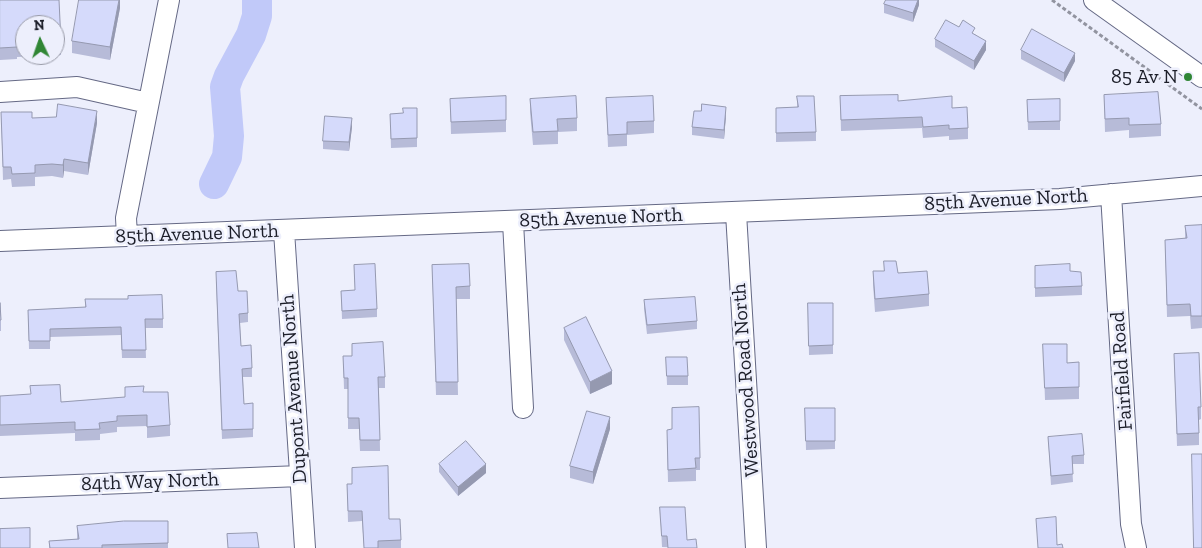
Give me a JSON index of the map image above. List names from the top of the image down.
{
  "streets": {
    "street": [
      "85th Avenue North",
      "Fairfield Road",
      "Westwood Road North",
      "Dupont Avenue North",
      "84th Way North"
    ]
  },
  "crossings": [
    ["85th Avenue North", "Fairfield Road"],
    ["85th Avenue North", "Westwood Road North"],
    ["85th Avenue North", "Dupont Avenue North"],
    ["Dupont Avenue North", "84th Way North"]
  ],
  "places": ["85 Av N"],
  "north": "top"
}
